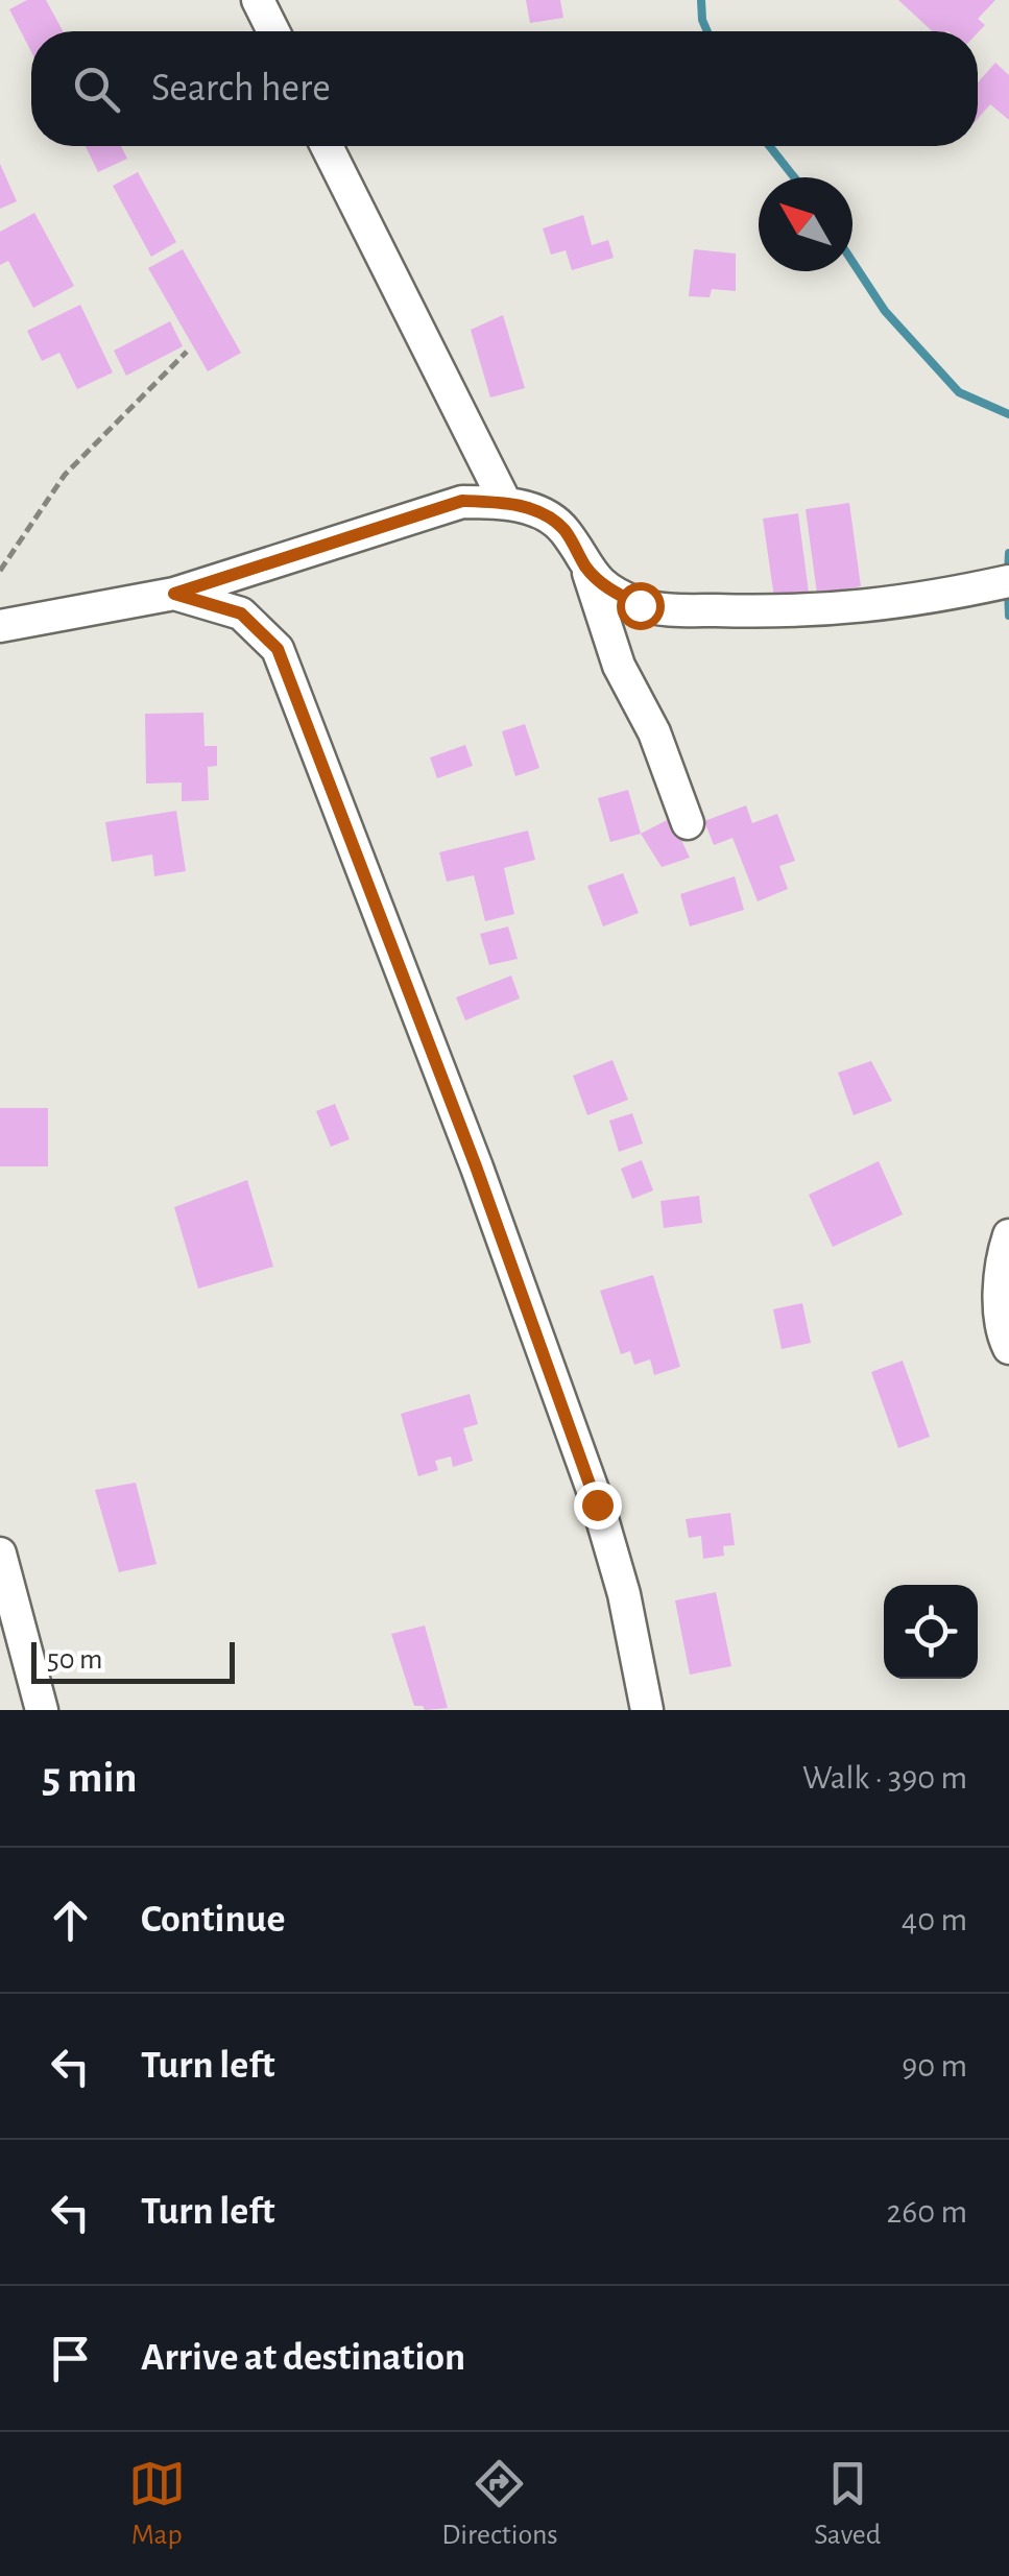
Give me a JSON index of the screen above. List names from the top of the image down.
{
  "scale_bar": "50 m",
  "north": "top left",
  "page": {
    "search": "Search here",
    "scale": "50 m",
    "heading": ["5 min", "Walk · 390 m"],
    "list": [
      ["Continue", "40 m"],
      ["Turn left", "90 m"],
      ["Turn left", "260 m"],
      "Arrive at destination"
    ],
    "nav": ["Map", "Directions", "Saved"]
  }
}
